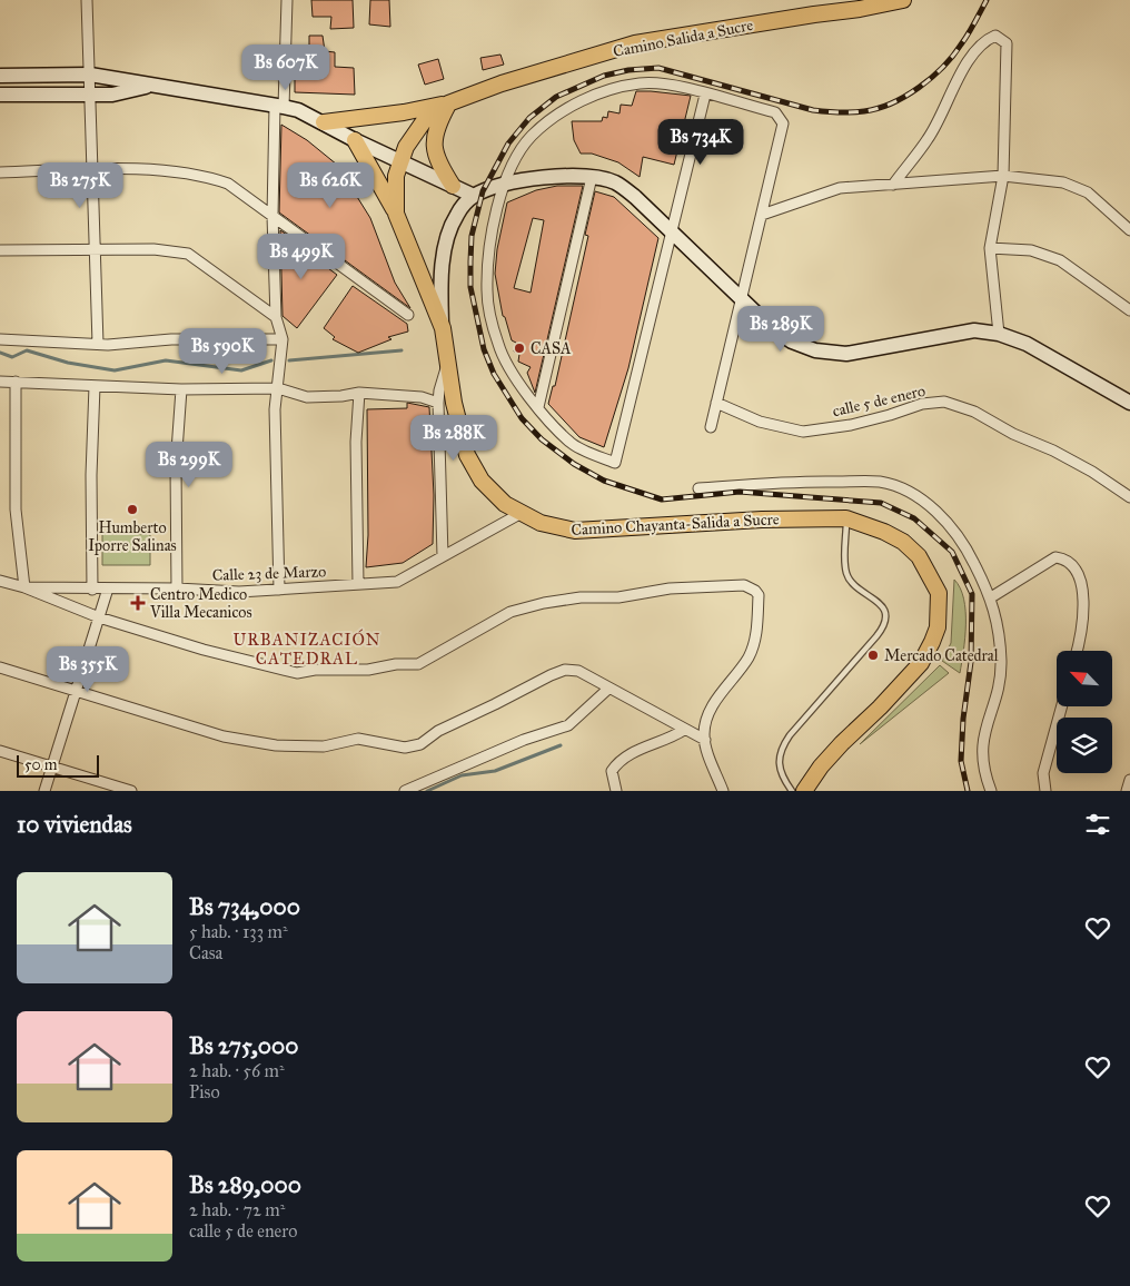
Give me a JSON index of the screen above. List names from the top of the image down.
{
  "streets": {
    "main road": ["Camino Salida a Sucre", "Camino Chayanta-Salida a Sucre"],
    "street": ["calle 5 de enero", "Calle 23 de Marzo"]
  },
  "crossings": [
    ["Camino Salida a Sucre", "Camino Chayanta-Salida a Sucre"],
    ["Camino Chayanta-Salida a Sucre", "Calle 23 de Marzo"]
  ],
  "districts": ["URBANIZACIÓN CATEDRAL"],
  "places": {
    "other": ["CASA", "Humberto Iporre Salinas", "Mercado Catedral"],
    "health": ["Centro Medico Villa Mecanicos"]
  },
  "scale_bar": "50 m",
  "north": "top left",
  "page": {
    "price": [
      "Bs 607K",
      "Bs 734K",
      "Bs 275K",
      "Bs 626K",
      "Bs 499K",
      "Bs 289K",
      "Bs 590K",
      "Bs 288K",
      "Bs 299K",
      "Bs 355K"
    ],
    "scale": "50 m",
    "heading": "10 viviendas",
    "list": [
      {
        "name": "Bs 734,000",
        "note": "5 hab. · 133 m² · Casa"
      },
      {
        "name": "Bs 275,000",
        "note": "2 hab. · 56 m² · Piso"
      },
      {
        "name": "Bs 289,000",
        "note": "2 hab. · 72 m² · calle 5 de enero"
      }
    ]
  }
}
